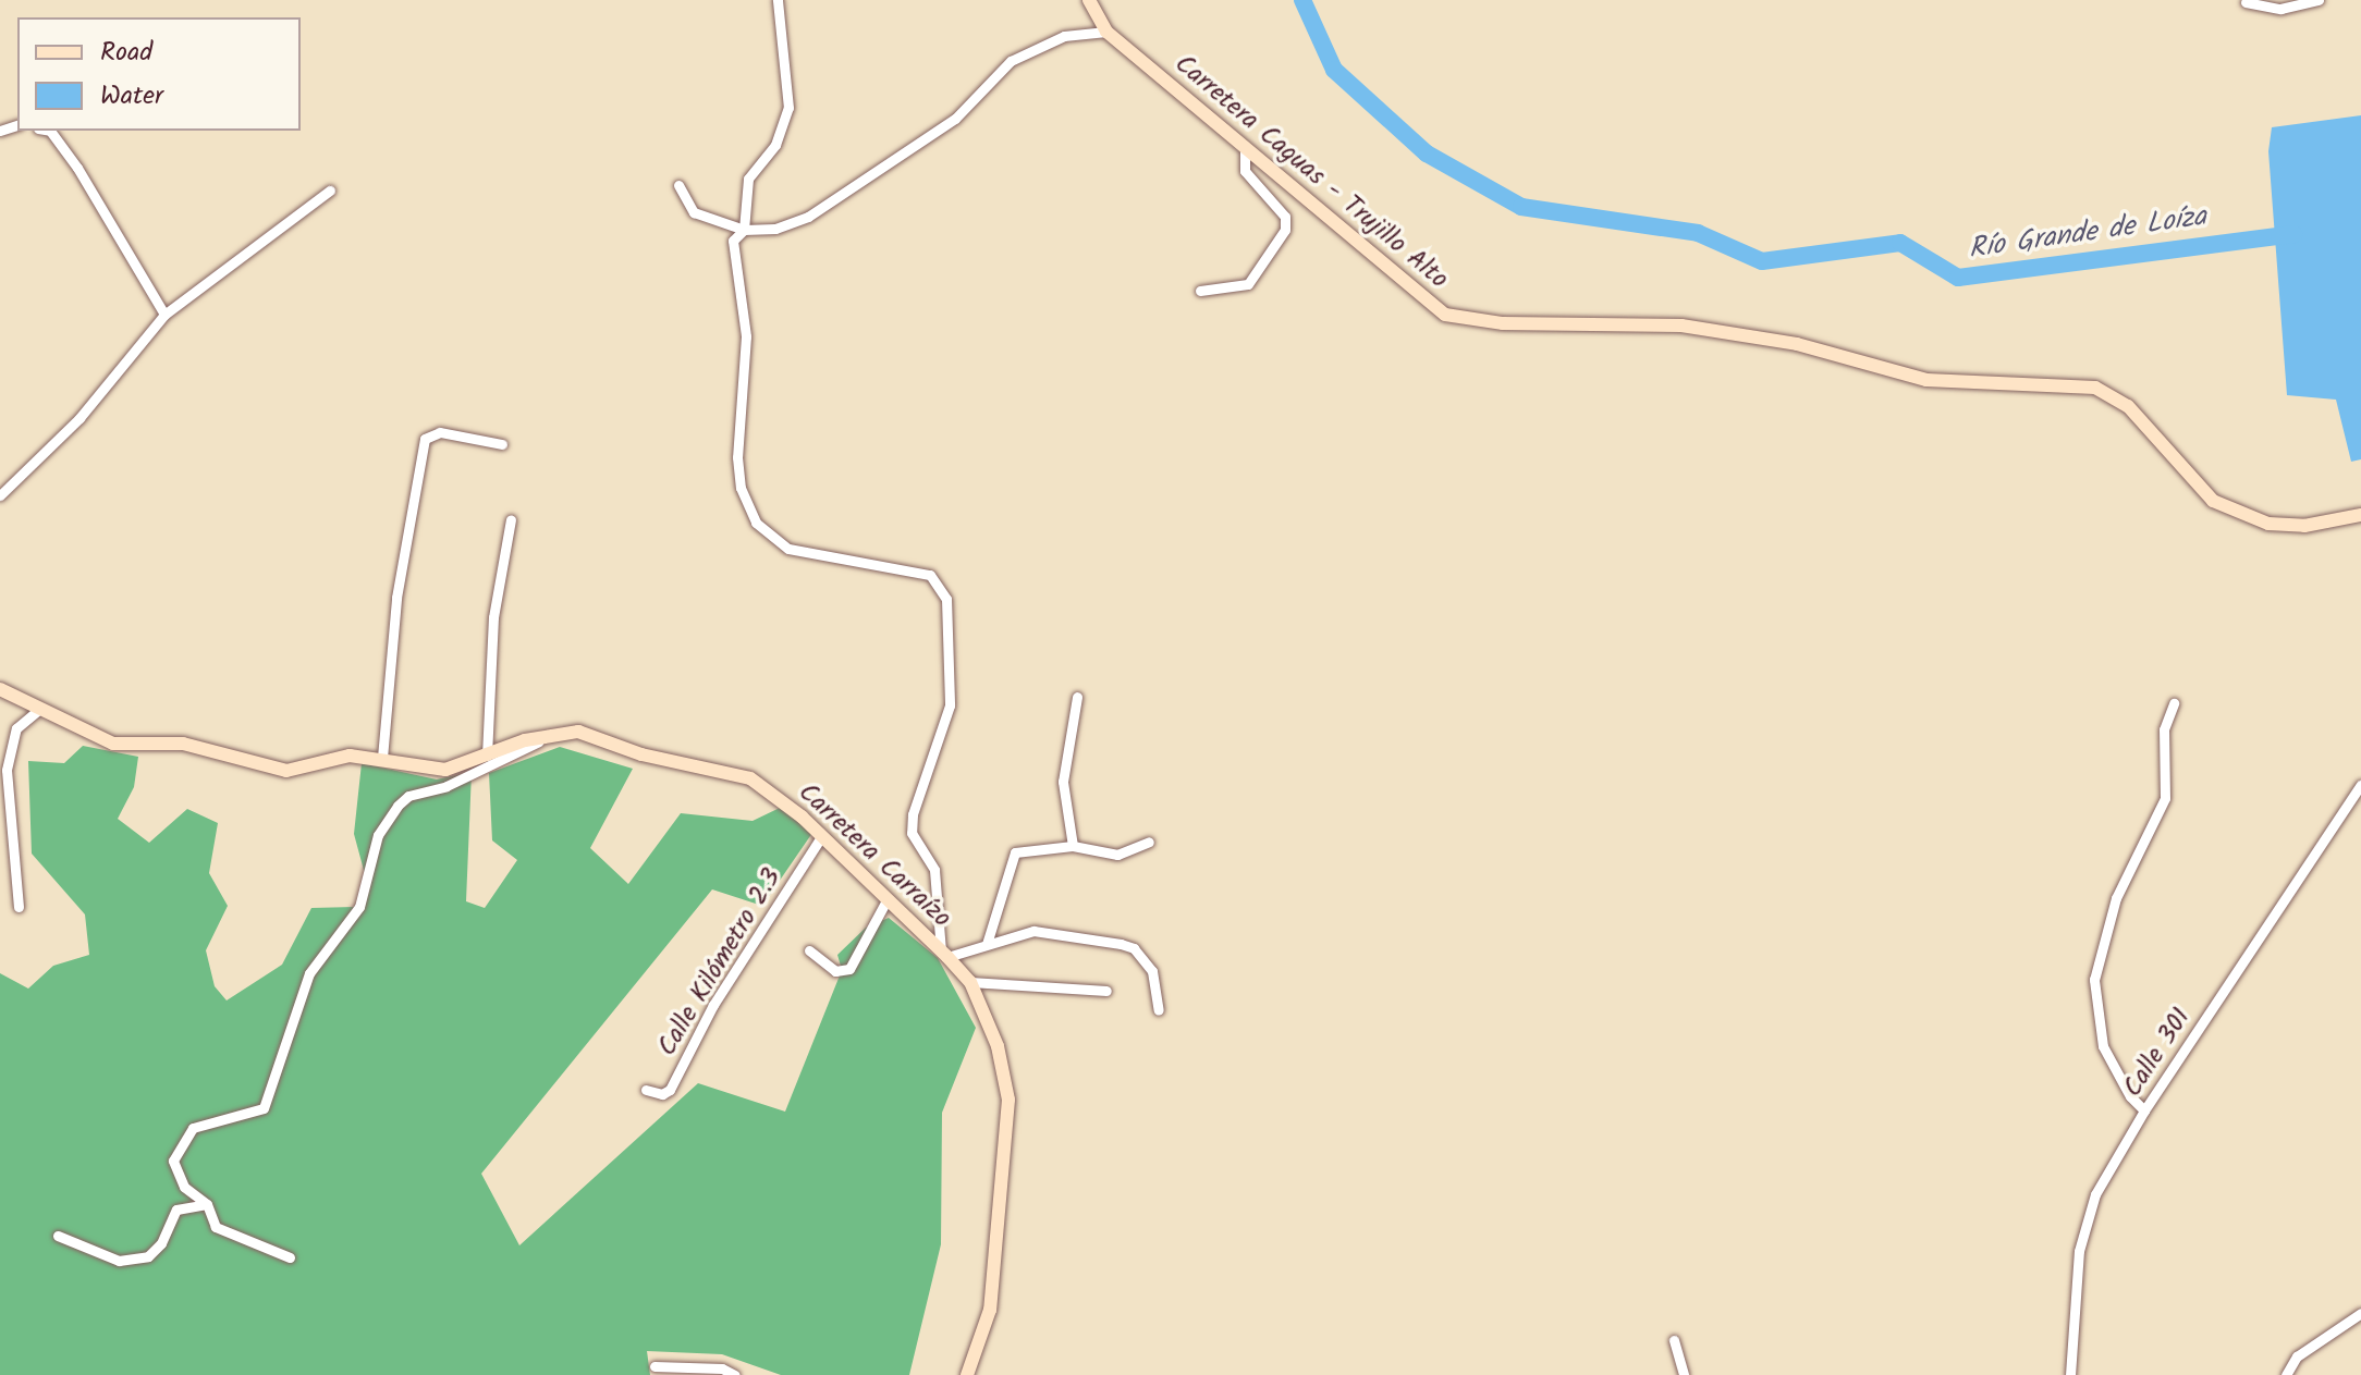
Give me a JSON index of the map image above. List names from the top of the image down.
{
  "streets": {
    "street": [
      "Carretera Caguas - Trujillo Alto",
      "Carretera Carraízo",
      "Calle Kilómetro 2.3",
      "Calle 301"
    ]
  },
  "crossings": [
    ["Carretera Carraízo", "Calle Kilómetro 2.3"]
  ],
  "water": ["Río Grande de Loíza"],
  "legend": ["Road", "Water"]
}
